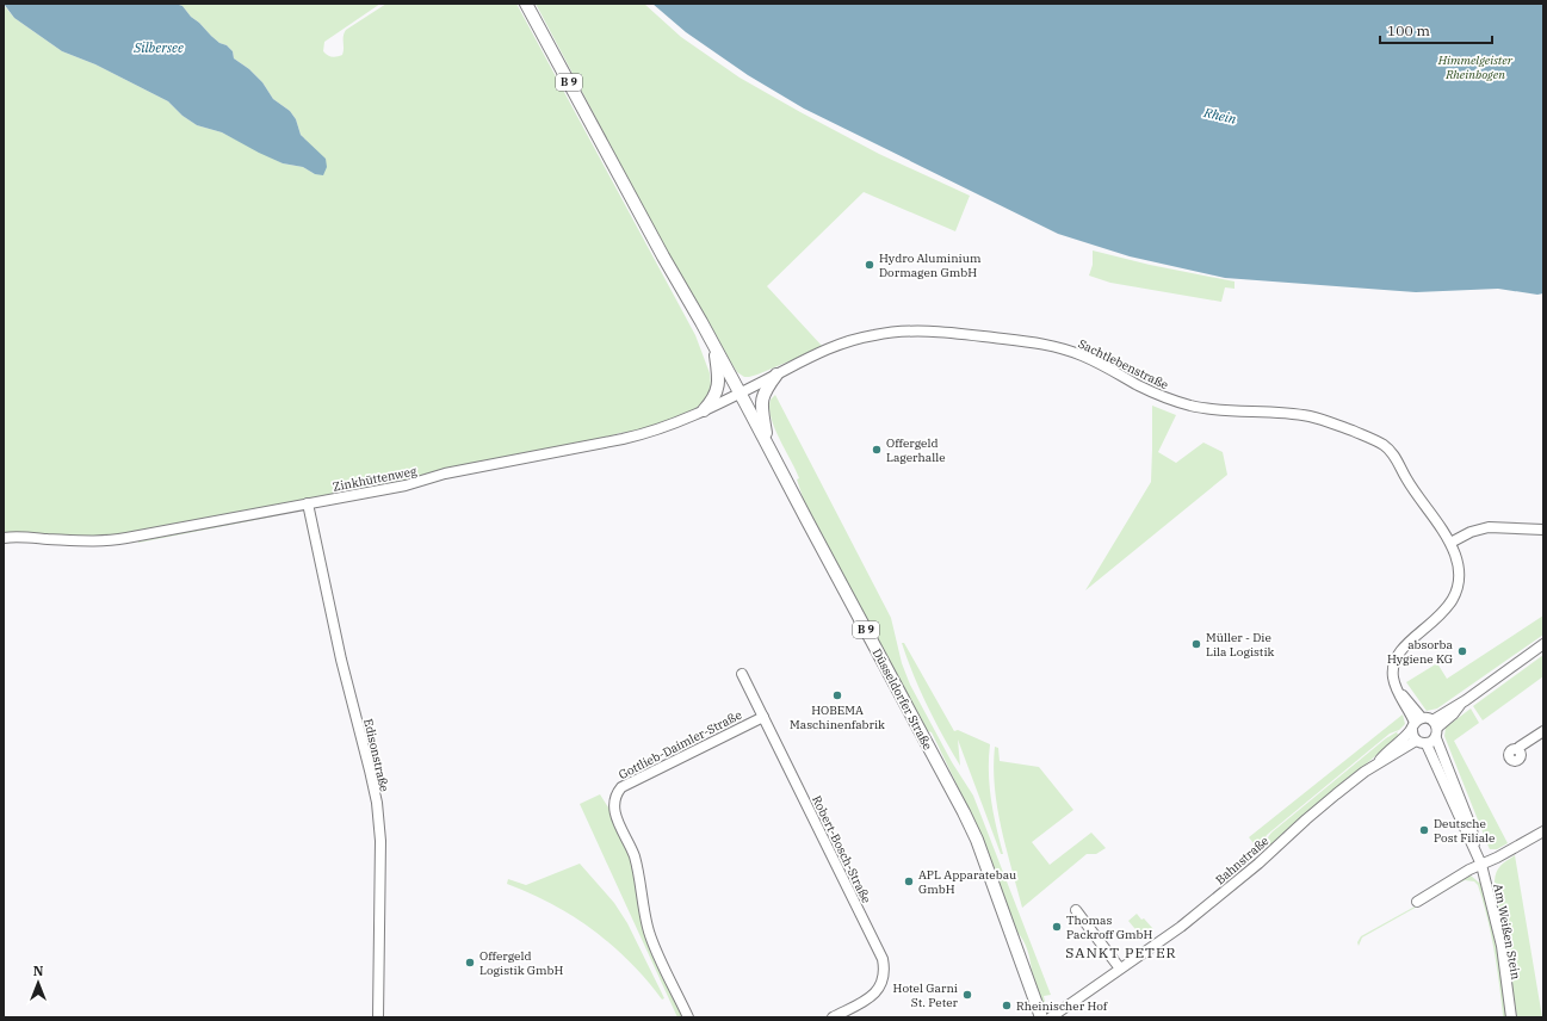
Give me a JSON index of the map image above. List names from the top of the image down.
{
  "streets": {
    "main road": ["B 9", "Düsseldorfer Straße"],
    "street": [
      "Sachtlebenstraße",
      "Zinkhüttenweg",
      "Gottlieb-Daimler-Straße",
      "Edisonstraße",
      "Robert-Bosch-Straße",
      "Bahnstraße",
      "Am Weißen Stein"
    ]
  },
  "crossings": [
    ["B 9", "Sachtlebenstraße"],
    ["B 9", "Zinkhüttenweg"],
    ["B 9", "Düsseldorfer Straße"],
    ["Sachtlebenstraße", "Zinkhüttenweg"],
    ["Sachtlebenstraße", "Düsseldorfer Straße"],
    ["Sachtlebenstraße", "Bahnstraße"],
    ["Sachtlebenstraße", "Am Weißen Stein"],
    ["Zinkhüttenweg", "Düsseldorfer Straße"],
    ["Zinkhüttenweg", "Edisonstraße"],
    ["Gottlieb-Daimler-Straße", "Robert-Bosch-Straße"],
    ["Bahnstraße", "Am Weißen Stein"]
  ],
  "districts": ["SANKT PETER"],
  "water": ["Silbersee", "Rhein"],
  "parks": ["Himmelgeister Rheinbogen"],
  "places": [
    "Hydro Aluminium Dormagen GmbH",
    "Offergeld Lagerhalle",
    "Müller - Die Lila Logistik",
    "absorba Hygiene KG",
    "HOBEMA Maschinenfabrik",
    "Deutsche Post Filiale",
    "APL Apparatebau GmbH",
    "Thomas Packroff GmbH",
    "Offergeld Logistik GmbH",
    "Hotel Garni St. Peter",
    "Rheinischer Hof"
  ],
  "scale_bar": "100 m",
  "north": "top"
}
